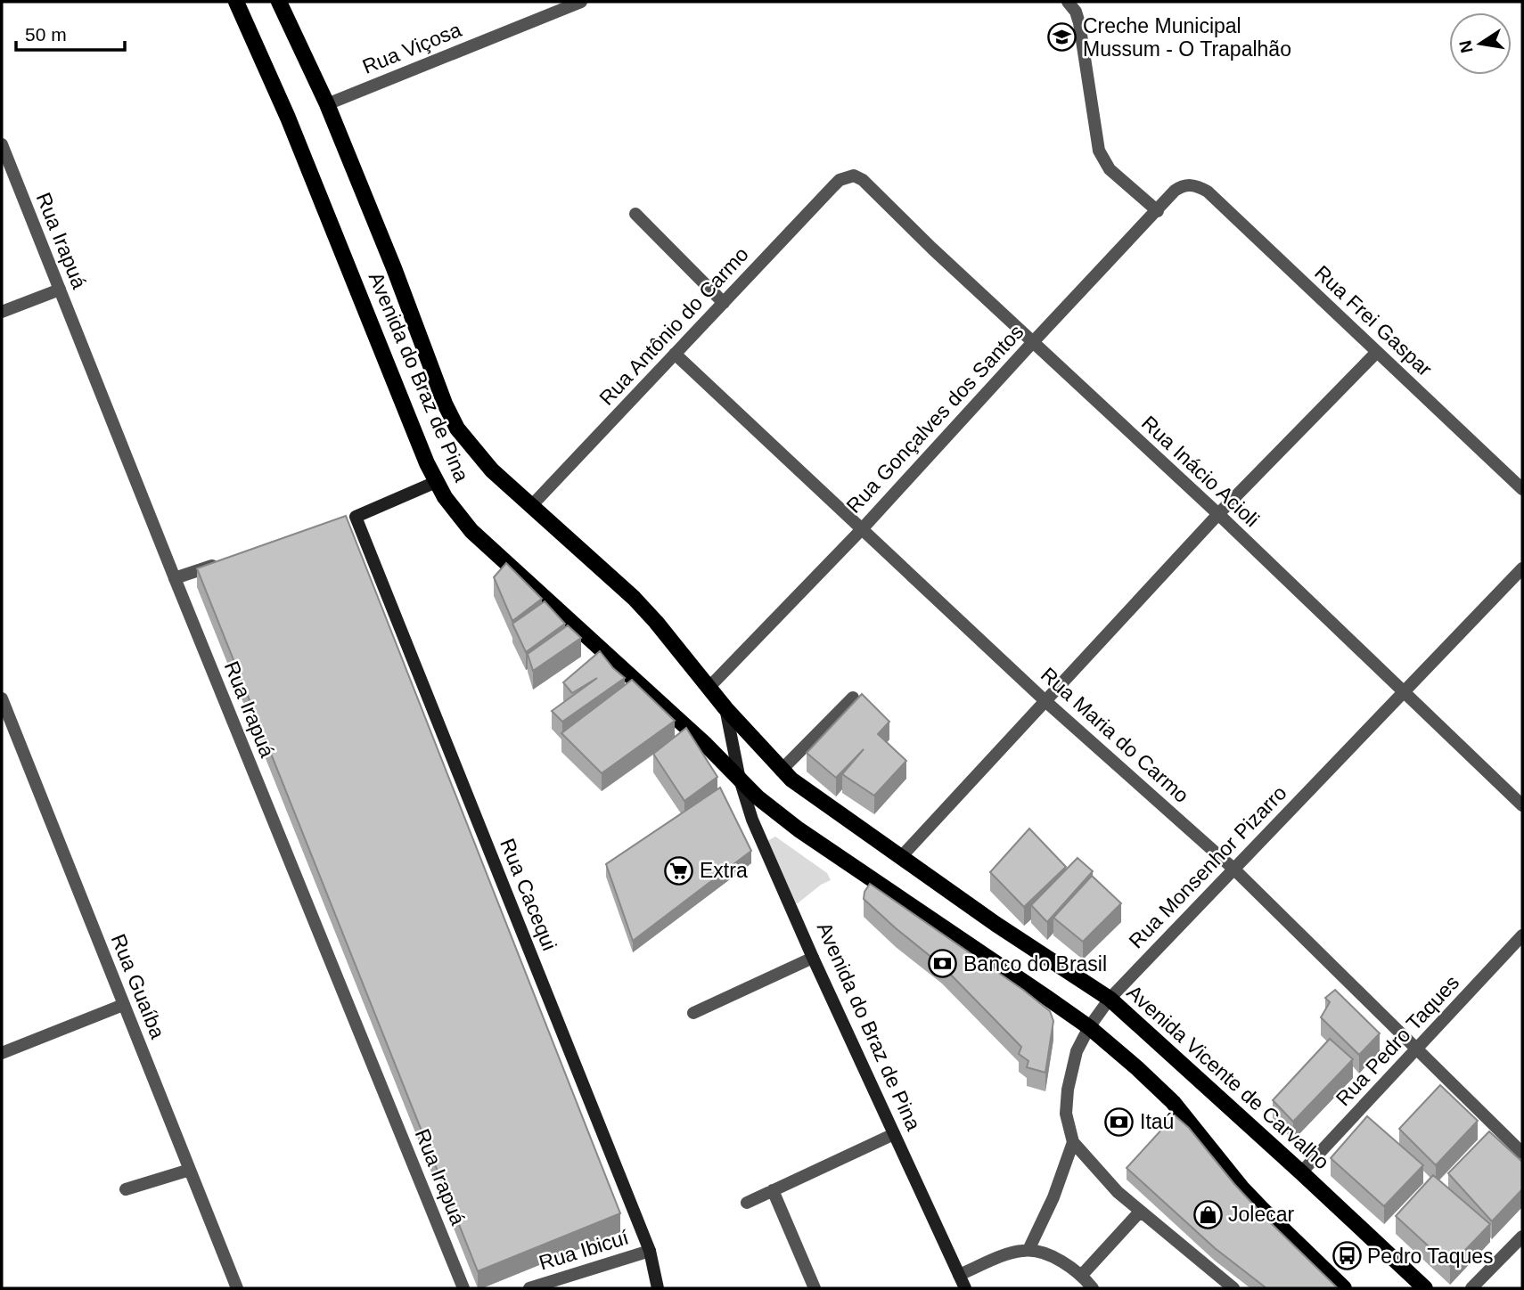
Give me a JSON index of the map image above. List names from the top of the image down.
{
  "streets": {
    "main road": ["Avenida do Braz de Pina", "Rua Cacequi", "Avenida Vicente de Carvalho"],
    "street": [
      "Rua Viçosa",
      "Rua Irapuá",
      "Rua Frei Gaspar",
      "Rua Antônio do Carmo",
      "Rua Gonçalves dos Santos",
      "Rua Inácio Acioli",
      "Rua Maria do Carmo",
      "Rua Monsenhor Pizarro",
      "Rua Guaíba",
      "Rua Pedro Taques",
      "Rua Ibicuí"
    ]
  },
  "crossings": [
    ["Rua Viçosa", "Avenida do Braz de Pina"],
    ["Rua Frei Gaspar", "Rua Gonçalves dos Santos"],
    ["Rua Antônio do Carmo", "Avenida do Braz de Pina"],
    ["Rua Antônio do Carmo", "Rua Inácio Acioli"],
    ["Rua Antônio do Carmo", "Rua Maria do Carmo"],
    ["Avenida do Braz de Pina", "Rua Gonçalves dos Santos"],
    ["Avenida do Braz de Pina", "Rua Cacequi"],
    ["Avenida do Braz de Pina", "Avenida Vicente de Carvalho"],
    ["Rua Gonçalves dos Santos", "Rua Inácio Acioli"],
    ["Rua Gonçalves dos Santos", "Rua Maria do Carmo"],
    ["Rua Inácio Acioli", "Rua Monsenhor Pizarro"],
    ["Rua Maria do Carmo", "Rua Monsenhor Pizarro"],
    ["Rua Maria do Carmo", "Rua Pedro Taques"],
    ["Rua Monsenhor Pizarro", "Avenida Vicente de Carvalho"],
    ["Rua Cacequi", "Rua Ibicuí"],
    ["Rua Pedro Taques", "Avenida Vicente de Carvalho"]
  ],
  "places": {
    "school or university": ["Creche Municipal Mussum - O Trapalhão"],
    "supermarket": ["Extra"],
    "bank": ["Banco do Brasil", "Itaú"],
    "shop": ["Jolecar"],
    "bus stop": ["Pedro Taques"]
  },
  "scale_bar": "50 m",
  "north": "left"
}
